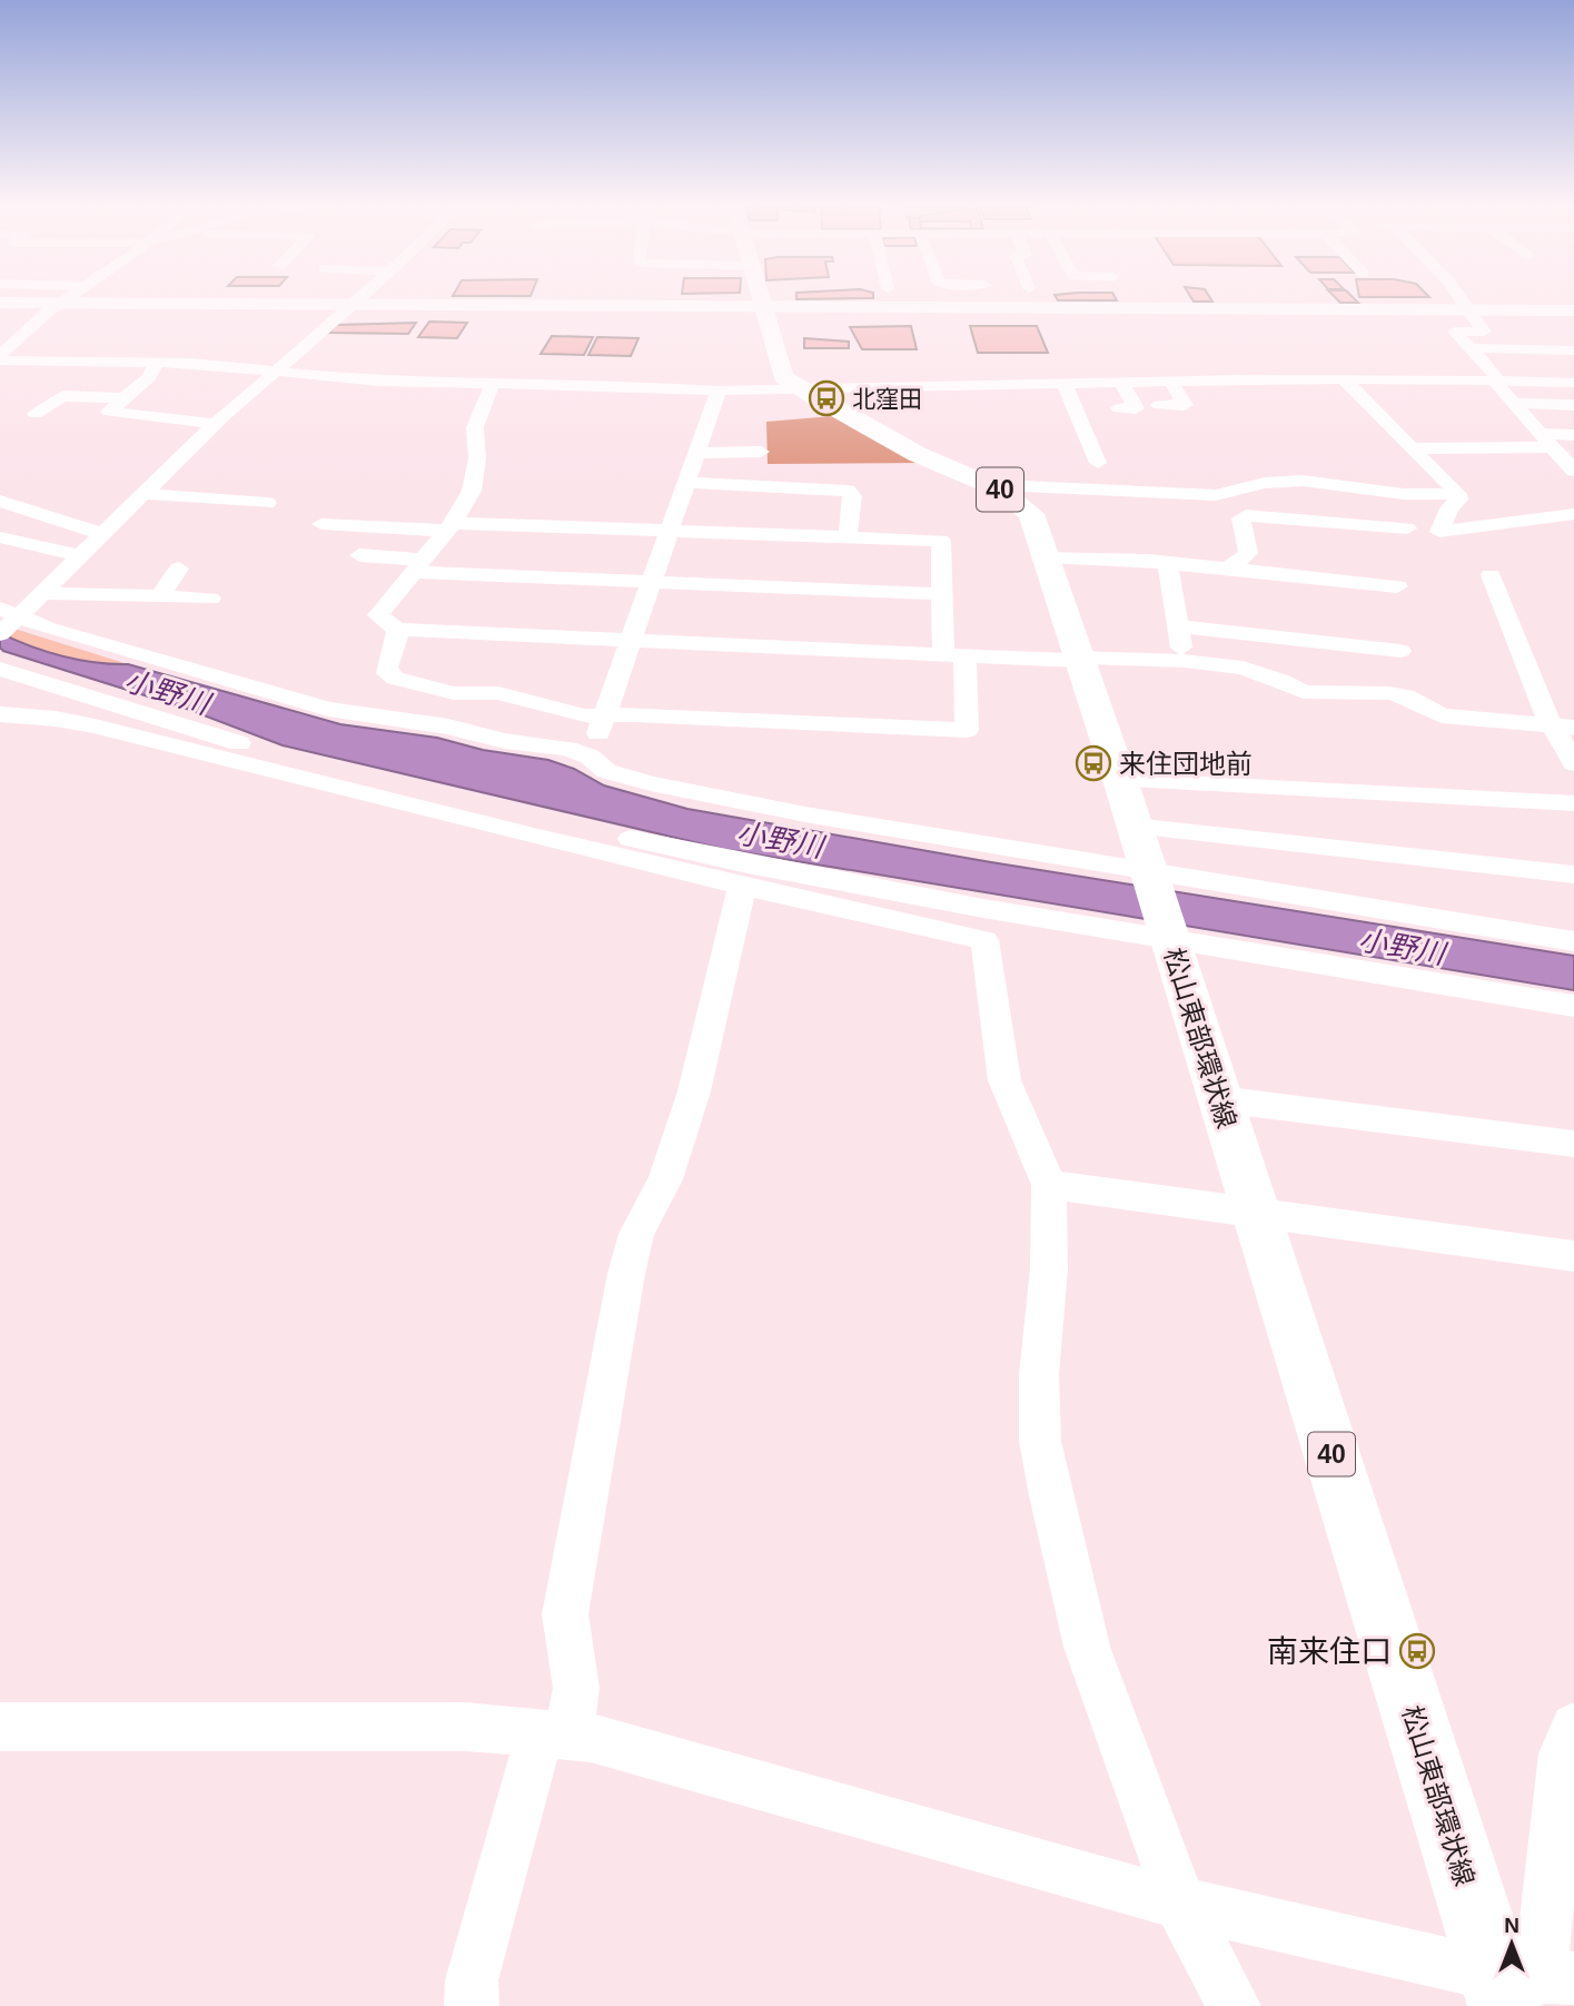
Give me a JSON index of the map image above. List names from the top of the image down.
{
  "streets": {
    "main road": ["40", "松山東部環状線"]
  },
  "water": ["小野川"],
  "places": {
    "bus stop": ["北窪田", "来住団地前", "南来住口"]
  },
  "north": "top"
}
